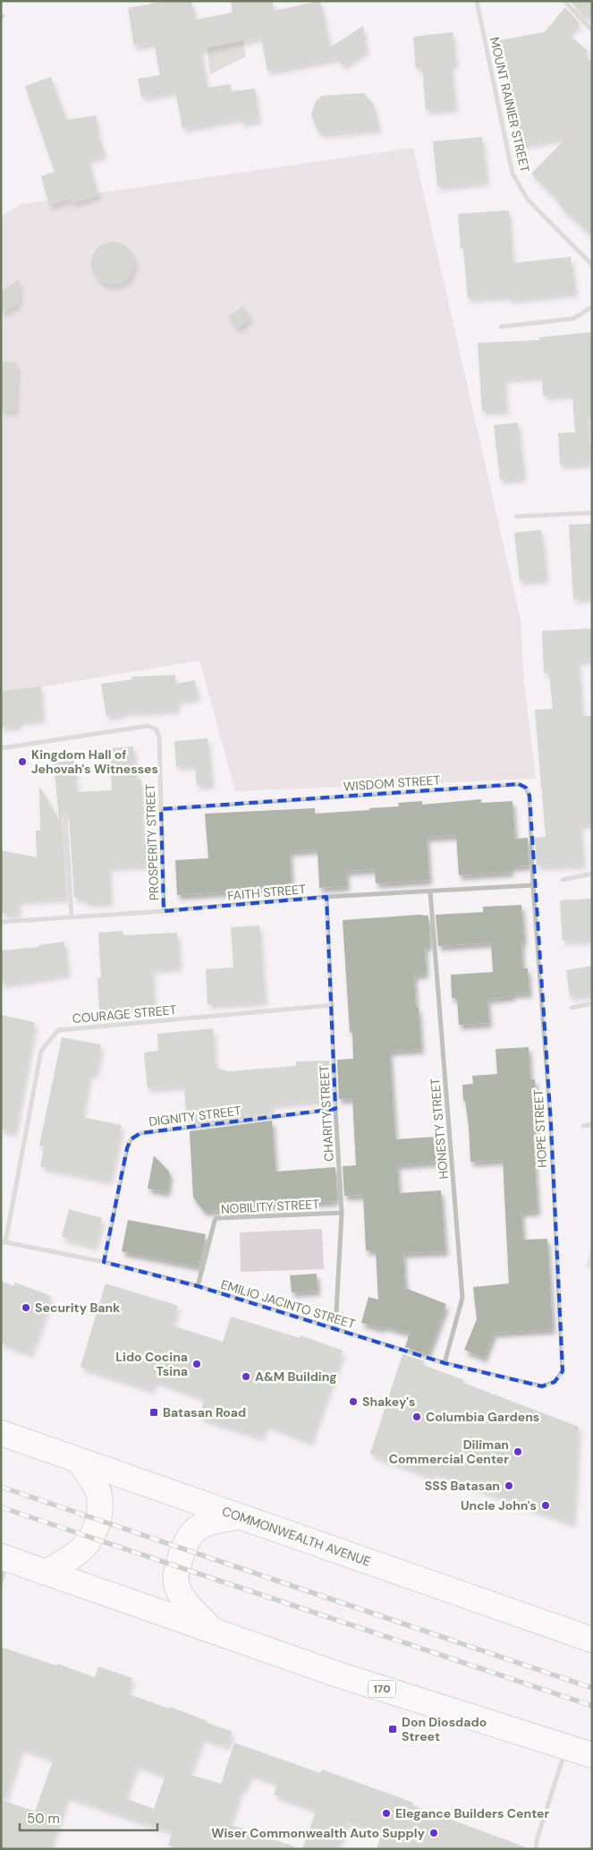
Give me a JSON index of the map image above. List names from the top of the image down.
{
  "streets": {
    "main road": ["COMMONWEALTH AVENUE", "170"],
    "street": [
      "MOUNT RAINIER STREET",
      "WISDOM STREET",
      "PROSPERITY STREET",
      "FAITH STREET",
      "COURAGE STREET",
      "CHARITY STREET",
      "DIGNITY STREET",
      "HONESTY STREET",
      "HOPE STREET",
      "NOBILITY STREET",
      "EMILIO JACINTO STREET"
    ]
  },
  "crossings": [
    ["WISDOM STREET", "PROSPERITY STREET"],
    ["WISDOM STREET", "FAITH STREET"],
    ["WISDOM STREET", "HOPE STREET"],
    ["PROSPERITY STREET", "FAITH STREET"],
    ["FAITH STREET", "CHARITY STREET"],
    ["FAITH STREET", "HONESTY STREET"],
    ["FAITH STREET", "HOPE STREET"],
    ["COURAGE STREET", "CHARITY STREET"],
    ["COURAGE STREET", "EMILIO JACINTO STREET"],
    ["CHARITY STREET", "DIGNITY STREET"],
    ["CHARITY STREET", "NOBILITY STREET"],
    ["CHARITY STREET", "EMILIO JACINTO STREET"],
    ["DIGNITY STREET", "EMILIO JACINTO STREET"],
    ["HONESTY STREET", "EMILIO JACINTO STREET"],
    ["HOPE STREET", "EMILIO JACINTO STREET"],
    ["NOBILITY STREET", "EMILIO JACINTO STREET"]
  ],
  "places": {
    "other": [
      "Kingdom Hall of Jehovah's Witnesses",
      "Security Bank",
      "Lido Cocina Tsina",
      "A&M Building",
      "Shakey's",
      "Columbia Gardens",
      "Diliman Commercial Center",
      "SSS Batasan",
      "Uncle John's",
      "Elegance Builders Center",
      "Wiser Commonwealth Auto Supply"
    ],
    "transit": ["Batasan Road", "Don Diosdado Street"]
  },
  "scale_bar": "50 m"
}
